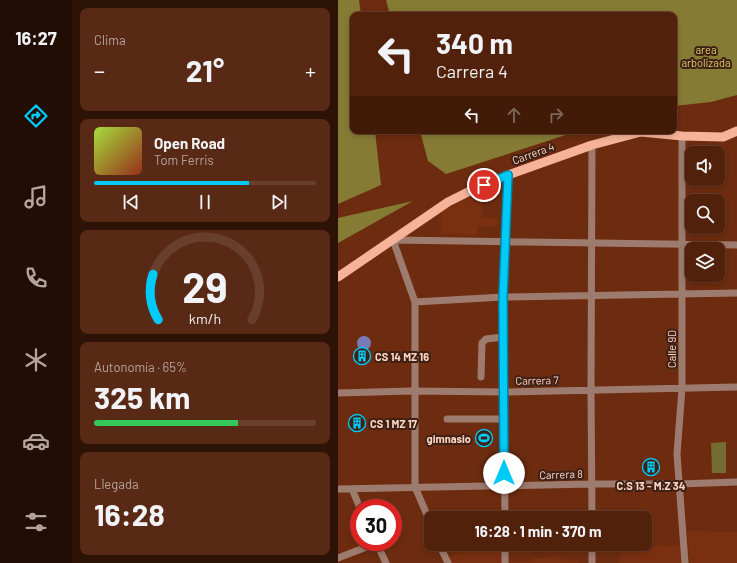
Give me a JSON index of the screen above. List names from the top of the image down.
{
  "streets": {
    "main road": ["Carrera 4"],
    "street": ["Calle 9D", "Carrera 7", "Carrera 8"]
  },
  "crossings": [
    ["Carrera 4", "Calle 9D"],
    ["Calle 9D", "Carrera 7"],
    ["Calle 9D", "Carrera 8"]
  ],
  "parks": ["area arbolizada"],
  "places": {
    "building": ["CS 14 MZ 16", "CS 1 MZ 17", "C.S 13 - M.Z 34"],
    "sports": ["gimnasio"]
  },
  "page": {
    "tabs": "16:27",
    "tile": [
      "Clima",
      ["Autonomía · 65%", "325 km"],
      ["Llegada", "16:28"]
    ],
    "turn": ["340 m", "Carrera 4"],
    "heat": ["−", "21°", "+"],
    "song": ["Open Road", "Tom Ferris"],
    "limit": "30",
    "trip": "16:28 · 1 min · 370 m",
    "gauge": ["29", "km/h"]
  }
}
